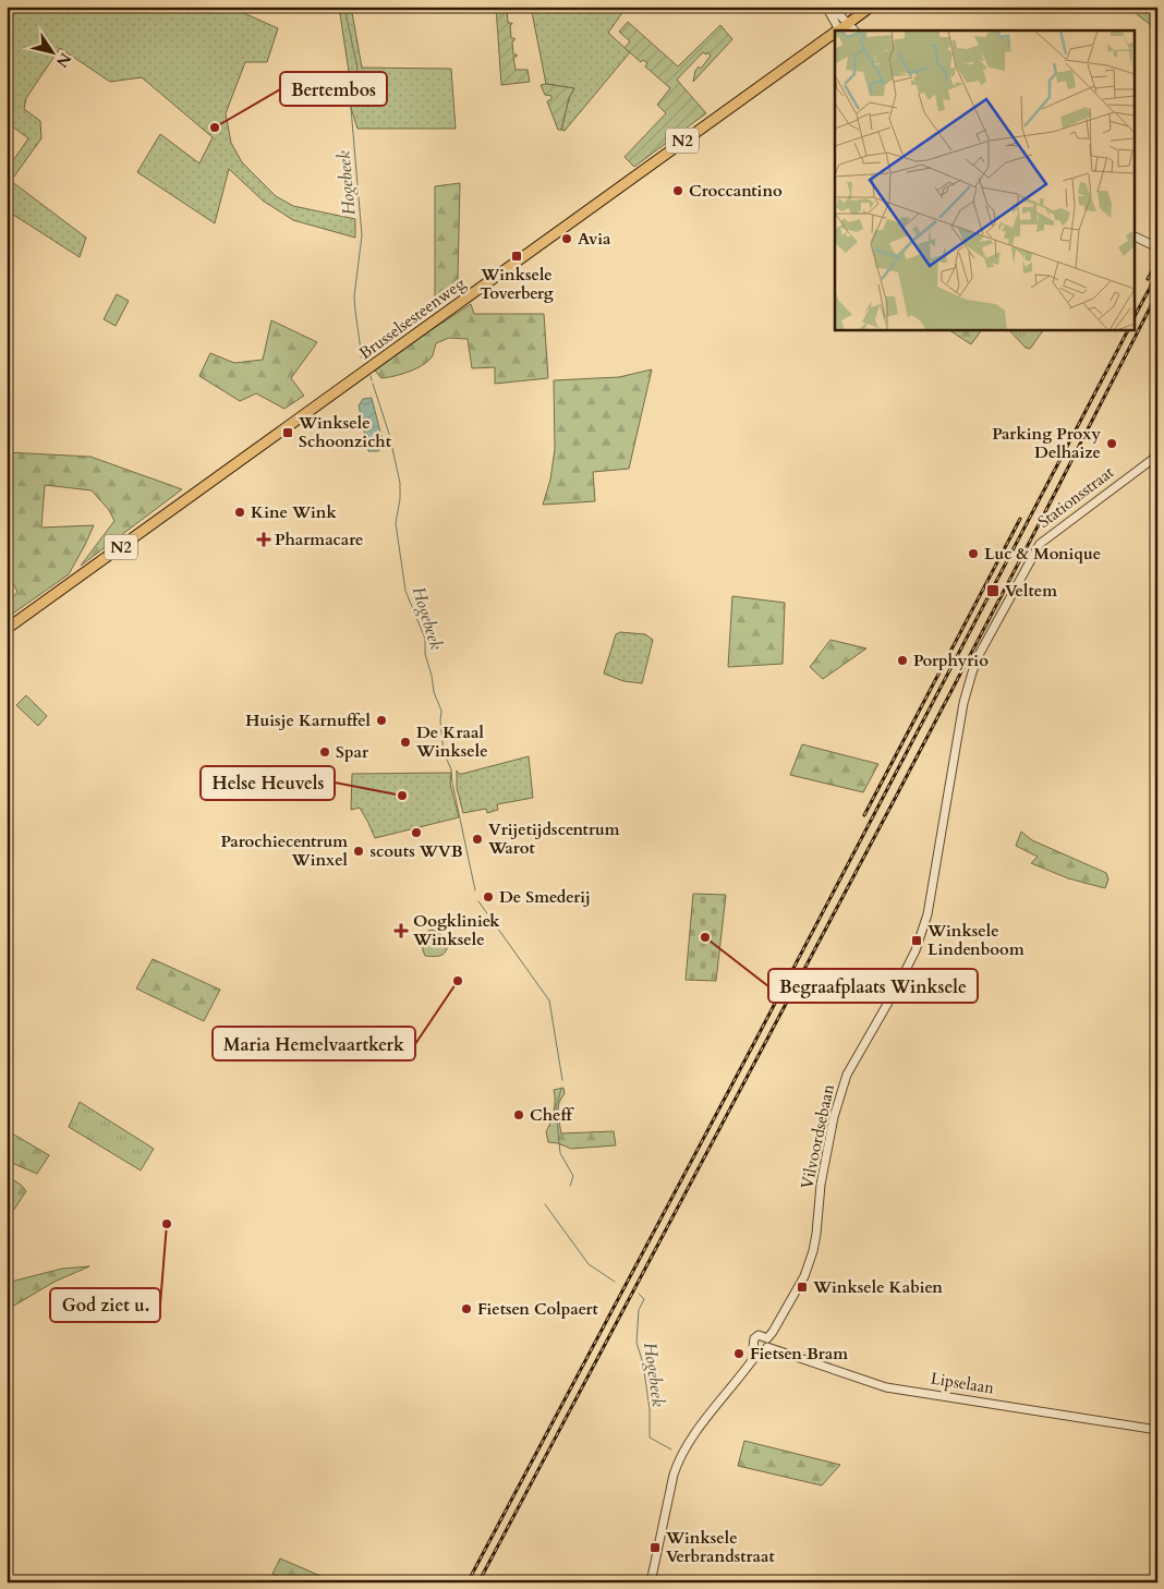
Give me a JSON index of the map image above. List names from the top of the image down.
{
  "streets": {
    "main road": ["N2", "Brusselsesteenweg"],
    "street": ["Stationsstraat", "Vilvoordsebaan", "Lipselaan"]
  },
  "crossings": [
    ["Stationsstraat", "Vilvoordsebaan"],
    ["Vilvoordsebaan", "Lipselaan"]
  ],
  "water": ["Hogebeek"],
  "places": {
    "other": [
      "Bertembos",
      "Croccantino",
      "Avia",
      "Parking Proxy Delhaize",
      "Kine Wink",
      "Luc & Monique",
      "Porphyrio",
      "Huisje Karnuffel",
      "De Kraal Winksele",
      "Spar",
      "Helse Heuvels",
      "scouts WVB",
      "Vrijetijdscentrum Warot",
      "Parochiecentrum Winxel",
      "De Smederij",
      "Begraafplaats Winksele",
      "Maria Hemelvaartkerk",
      "Cheff",
      "God ziet u.",
      "Fietsen Colpaert",
      "Fietsen Bram"
    ],
    "transit": [
      "Winksele Toverberg",
      "Winksele Schoonzicht",
      "Veltem",
      "Winksele Lindenboom",
      "Winksele Kabien",
      "Winksele Verbrandstraat"
    ],
    "health": ["Pharmacare", "Oogkliniek Winksele"]
  },
  "north": "bottom right"
}
